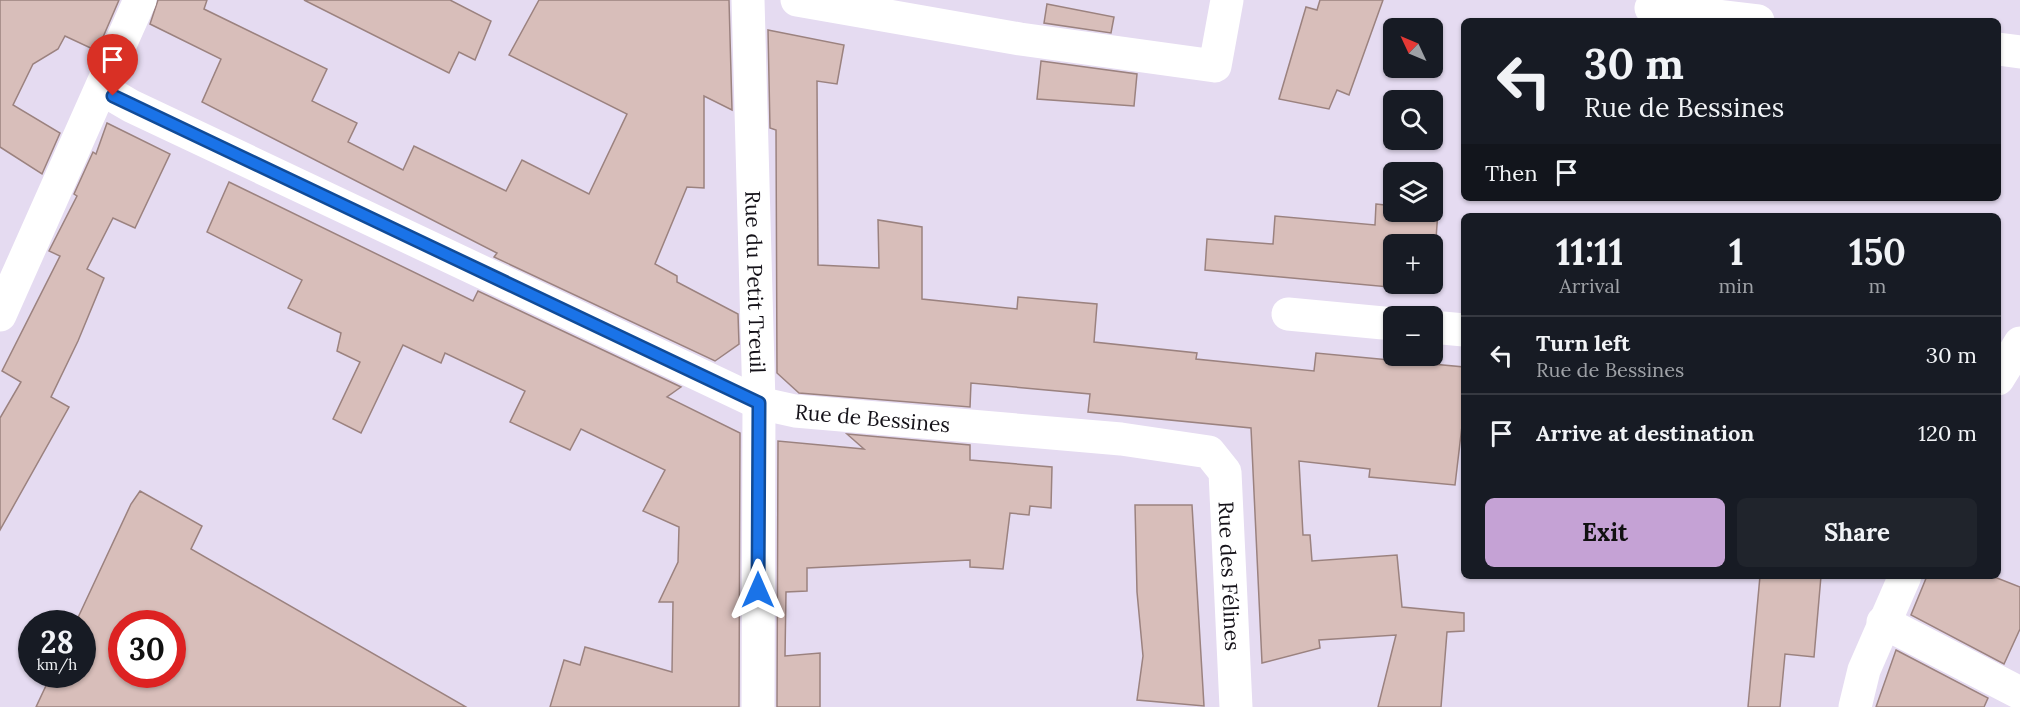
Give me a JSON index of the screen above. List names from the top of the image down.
{
  "streets": {
    "street": ["Rue du Petit Treuil", "Rue de Bessines", "Rue des Félines"]
  },
  "crossings": [
    ["Rue du Petit Treuil", "Rue de Bessines"],
    ["Rue de Bessines", "Rue des Félines"]
  ],
  "north": "top left",
  "page": {
    "map_buttons": ["+", "−"],
    "turn": ["30 m", "Rue de Bessines"],
    "then": "Then",
    "eta": [
      "11:11",
      "Arrival",
      "1",
      "min",
      "150",
      "m"
    ],
    "list": [
      {
        "name": "Turn left",
        "note": "Rue de Bessines",
        "value": "30 m"
      },
      {
        "name": "Arrive at destination",
        "value": "120 m"
      }
    ],
    "buttons": ["Exit", "Share"],
    "speed": "28 km/h",
    "limit": "30"
  }
}
